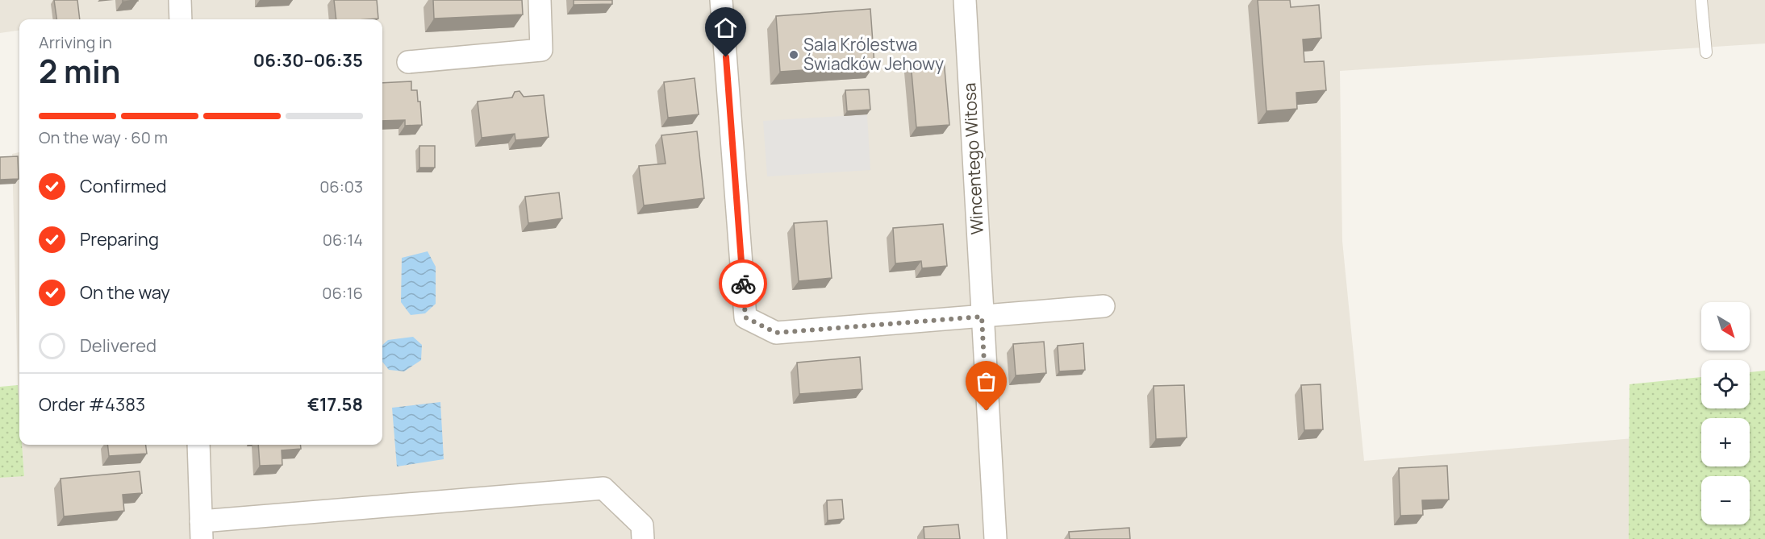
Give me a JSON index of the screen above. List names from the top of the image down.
{
  "streets": {
    "street": ["Wincentego Witosa"]
  },
  "places": ["Sala Królestwa Świadków Jehowy"],
  "north": "bottom right",
  "page": {
    "heading": ["2 min", "Arriving in", "06:30–06:35"],
    "panel": ["Order #4383", "€17.58"],
    "bar": "On the way · 60 m",
    "list": [
      ["Confirmed", "06:03"],
      ["Preparing", "06:14"],
      ["On the way", "06:16"],
      "Delivered"
    ],
    "map_buttons": ["+", "−"]
  }
}
